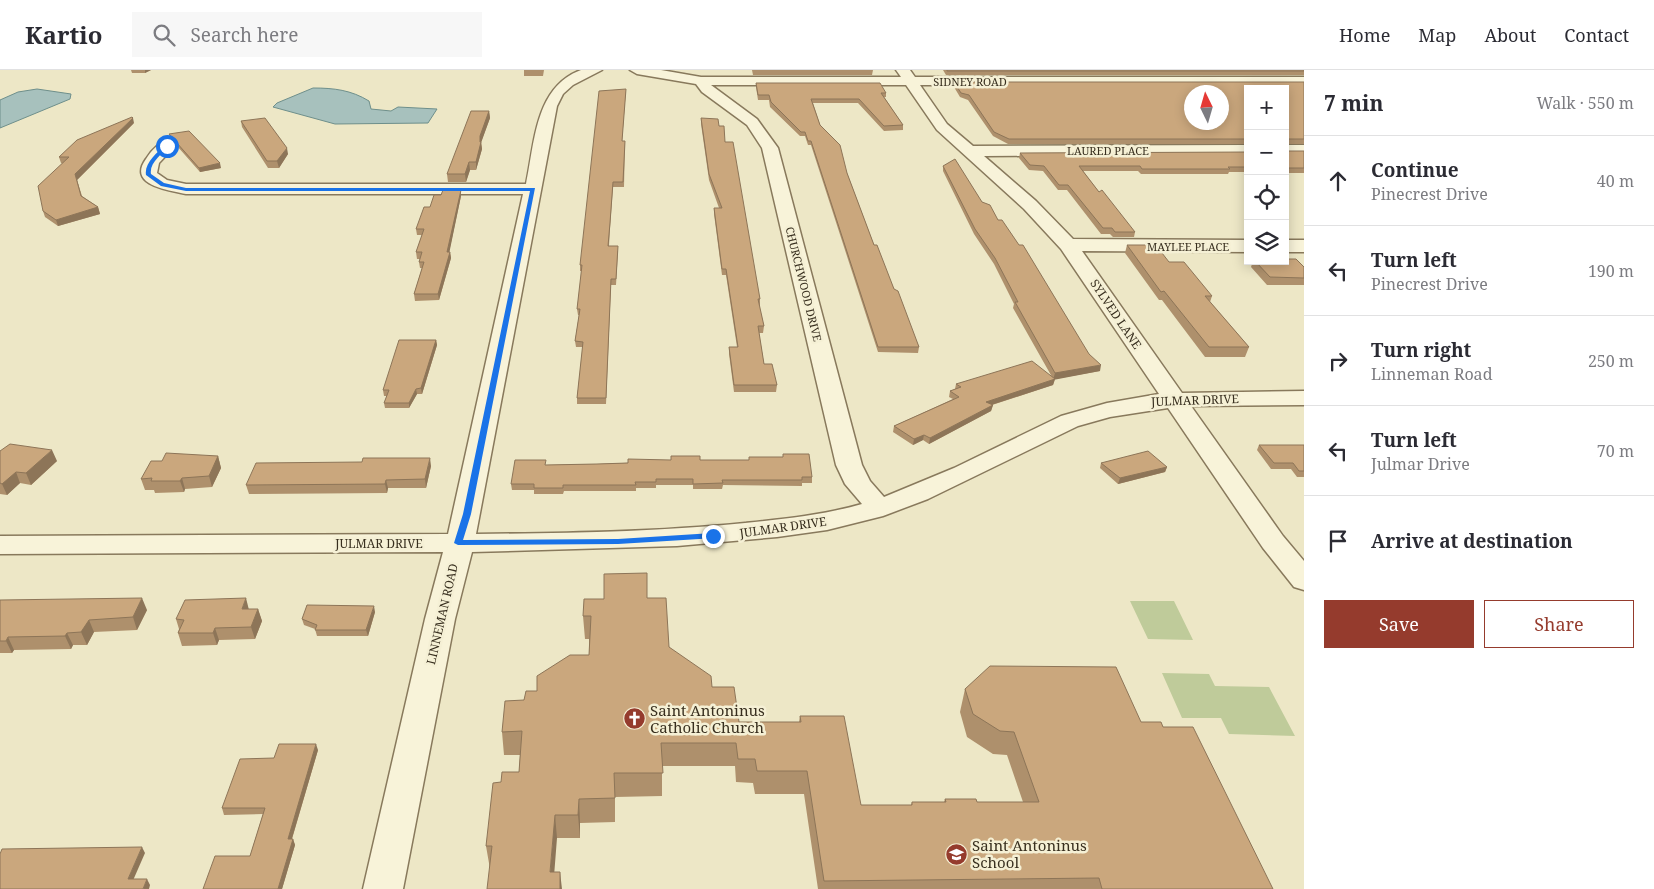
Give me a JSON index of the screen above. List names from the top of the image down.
{
  "streets": {
    "street": [
      "SIDNEY ROAD",
      "LAURED PLACE",
      "MAYLEE PLACE",
      "CHURCHWOOD DRIVE",
      "SYLVED LANE",
      "JULMAR DRIVE",
      "LINNEMAN ROAD"
    ]
  },
  "crossings": [
    ["SIDNEY ROAD", "CHURCHWOOD DRIVE"],
    ["SIDNEY ROAD", "SYLVED LANE"],
    ["LAURED PLACE", "SYLVED LANE"],
    ["MAYLEE PLACE", "SYLVED LANE"],
    ["CHURCHWOOD DRIVE", "JULMAR DRIVE"],
    ["SYLVED LANE", "JULMAR DRIVE"],
    ["JULMAR DRIVE", "LINNEMAN ROAD"]
  ],
  "places": {
    "church": ["Saint Antoninus Catholic Church"],
    "school or university": ["Saint Antoninus School"]
  },
  "north": "top",
  "page": {
    "header": "Kartio",
    "search": "Search here",
    "nav": [
      "Home",
      "Map",
      "About",
      "Contact"
    ],
    "heading": ["7 min", "Walk · 550 m"],
    "map_buttons": ["+", "−"],
    "list": [
      ["Continue", "Pinecrest Drive", "40 m"],
      ["Turn left", "Pinecrest Drive", "190 m"],
      ["Turn right", "Linneman Road", "250 m"],
      ["Turn left", "Julmar Drive", "70 m"],
      "Arrive at destination"
    ],
    "buttons": ["Save", "Share"]
  }
}
